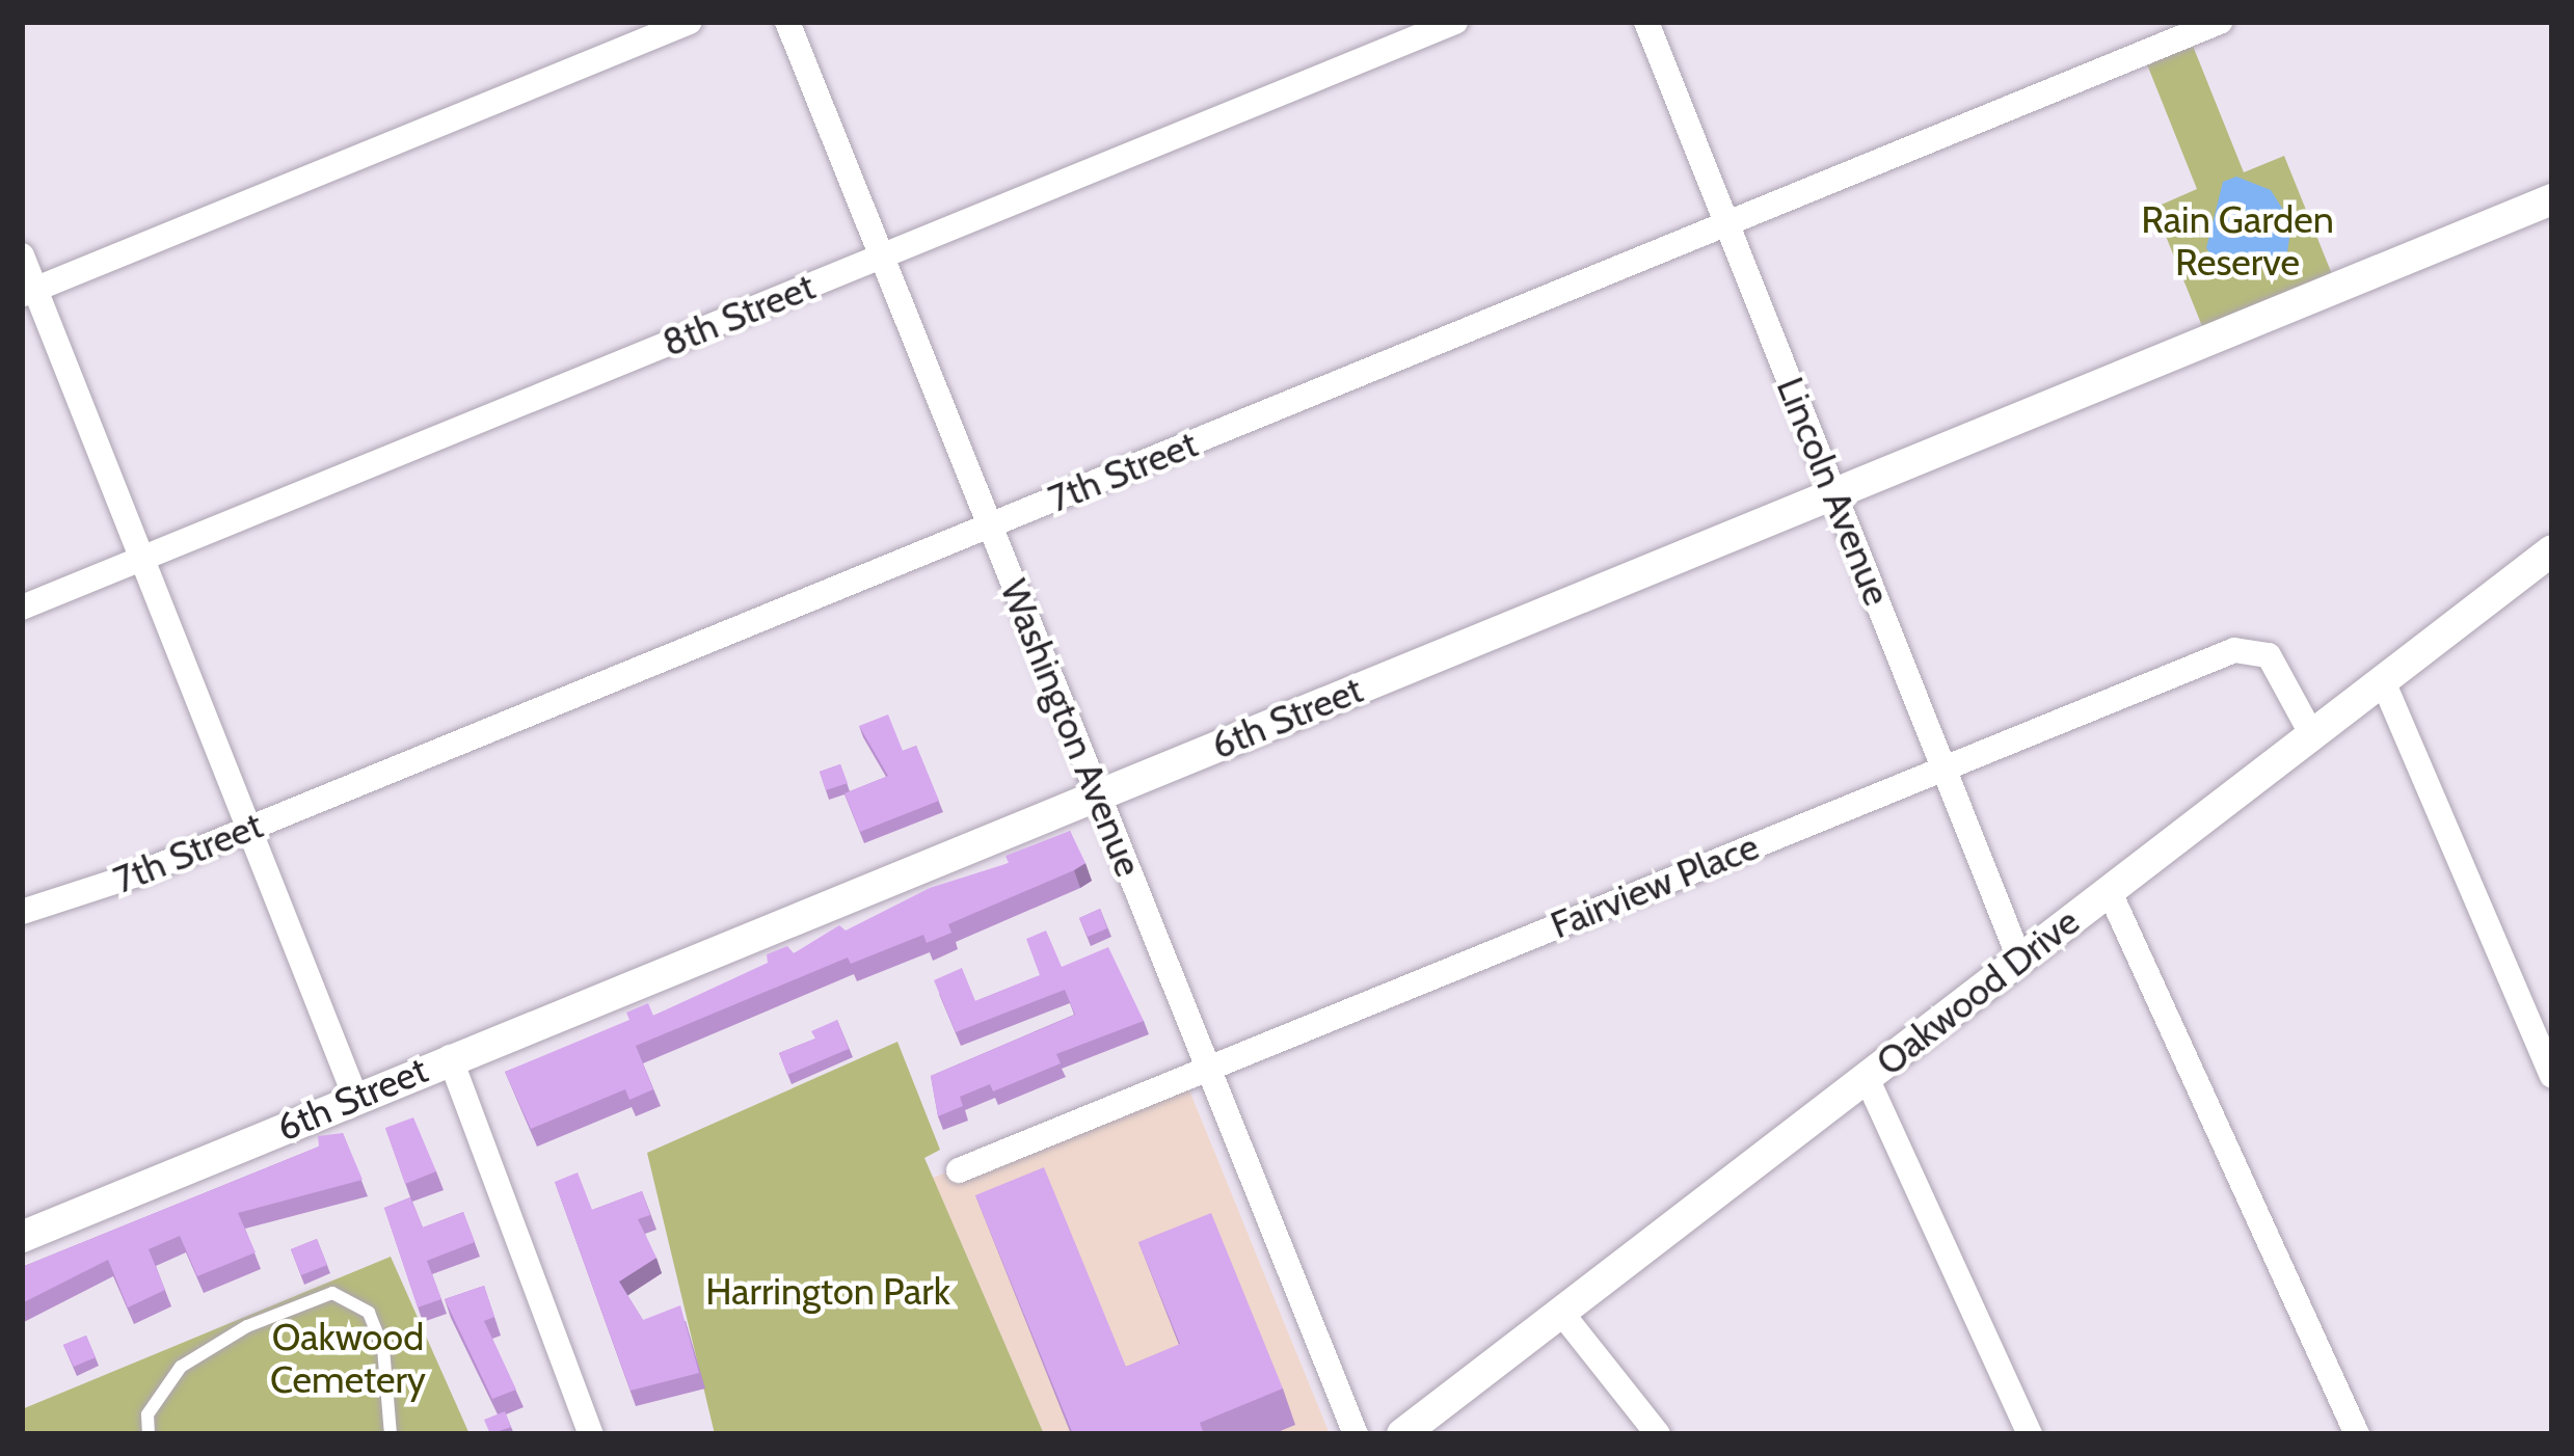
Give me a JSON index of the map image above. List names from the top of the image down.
{
  "streets": {
    "street": [
      "8th Street",
      "7th Street",
      "Lincoln Avenue",
      "6th Street",
      "Washington Avenue",
      "Fairview Place",
      "Oakwood Drive"
    ]
  },
  "crossings": [
    ["8th Street", "Washington Avenue"],
    ["7th Street", "Lincoln Avenue"],
    ["7th Street", "Washington Avenue"],
    ["Lincoln Avenue", "6th Street"],
    ["Lincoln Avenue", "Fairview Place"],
    ["Lincoln Avenue", "Oakwood Drive"],
    ["6th Street", "Washington Avenue"],
    ["Washington Avenue", "Fairview Place"],
    ["Fairview Place", "Oakwood Drive"]
  ],
  "parks": ["Rain Garden Reserve", "Harrington Park", "Oakwood Cemetery"]
}
